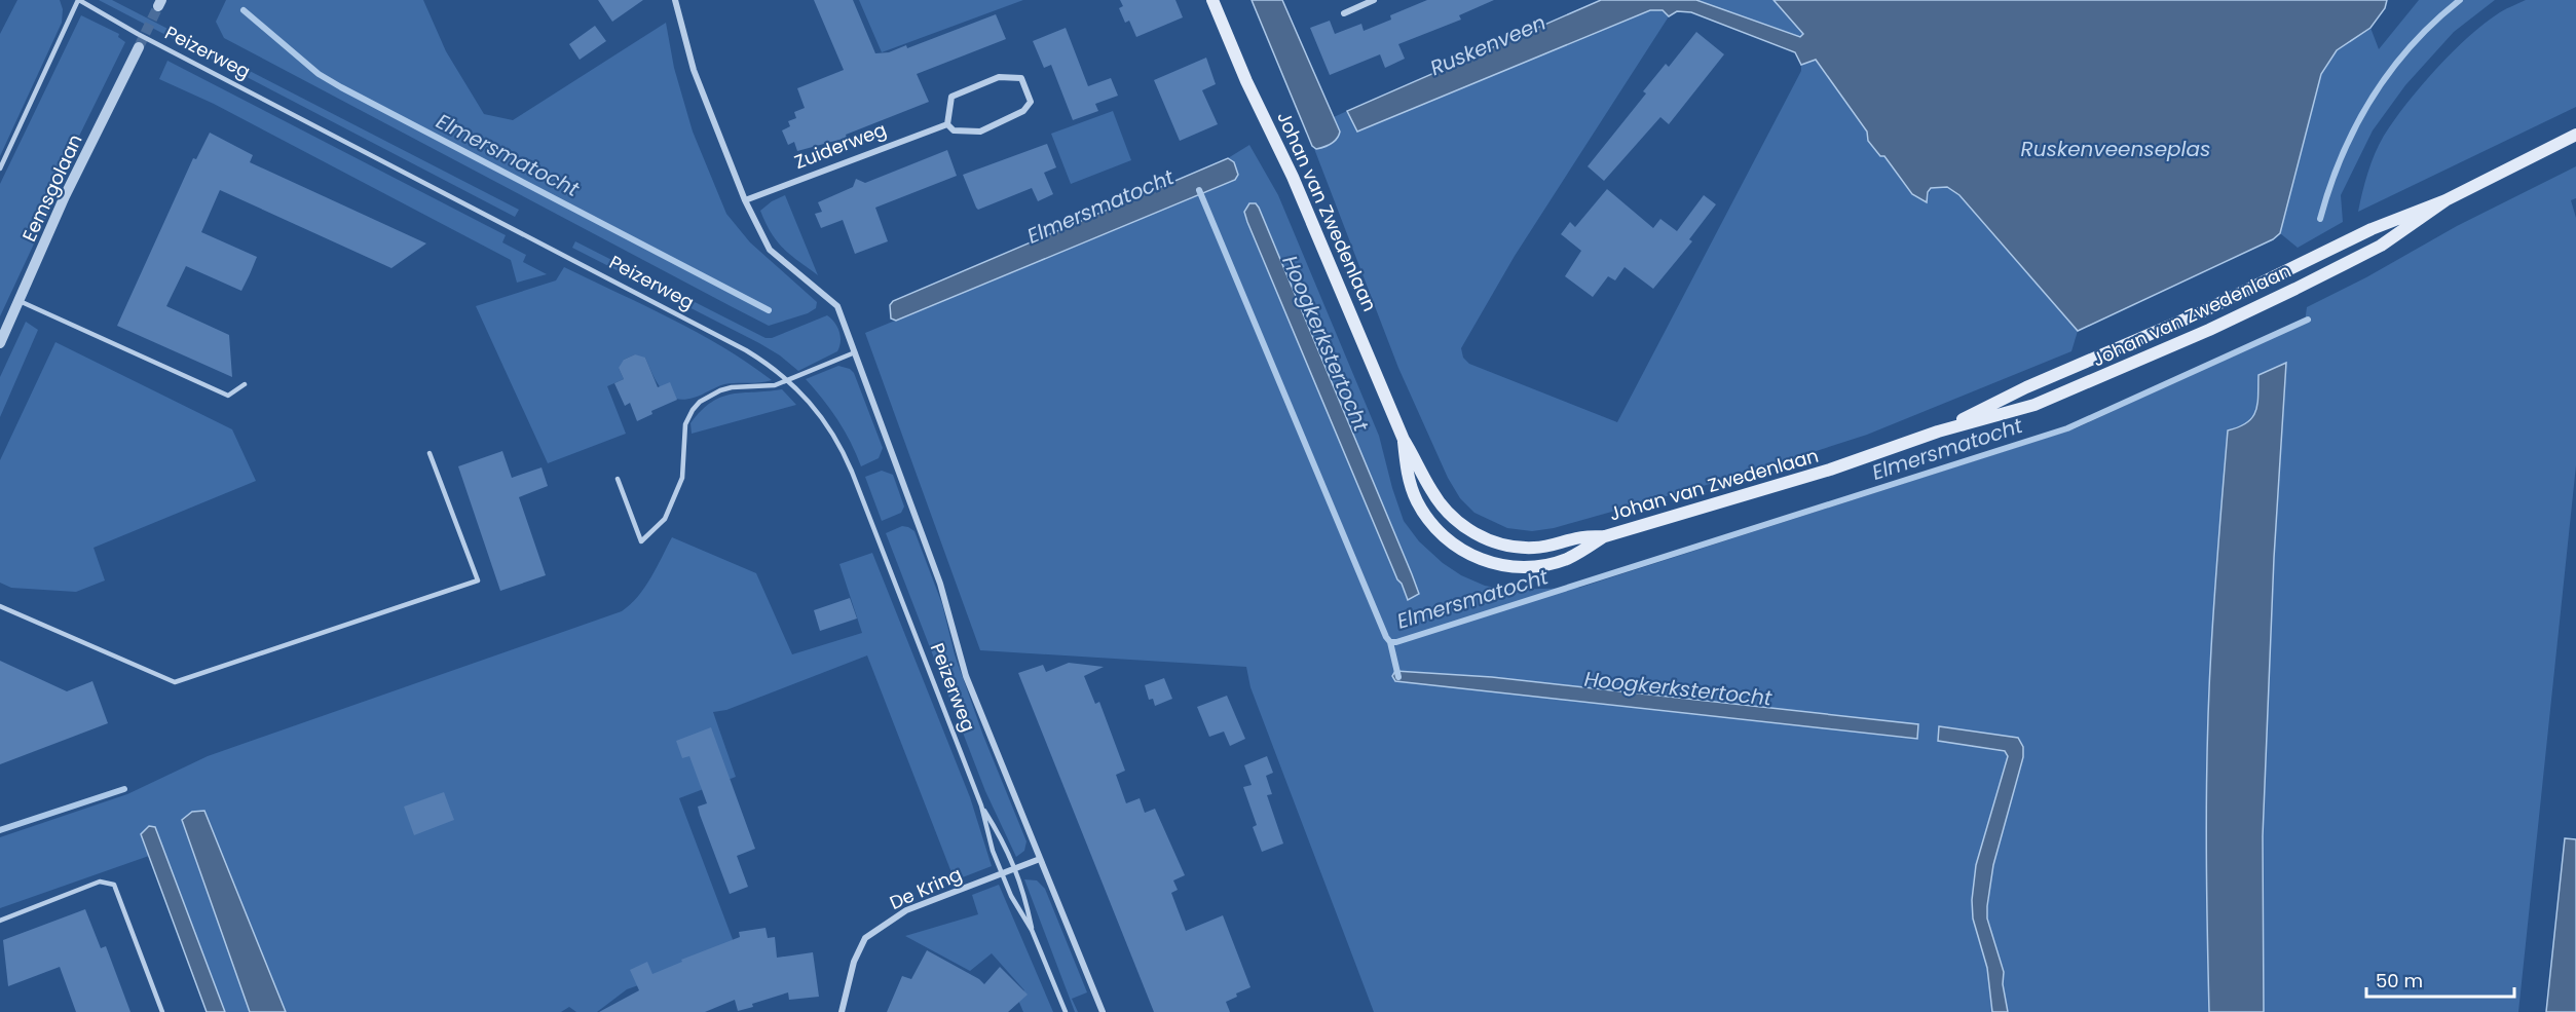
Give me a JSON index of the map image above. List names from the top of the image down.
{
  "streets": {
    "main road": ["Johan van Zwedenlaan"],
    "street": [
      "Peizerweg",
      "Zuiderweg",
      "Eemsgolaan",
      "De Kring"
    ]
  },
  "crossings": [
    ["Peizerweg", "Zuiderweg"],
    ["Peizerweg", "De Kring"]
  ],
  "water": [
    "Ruskenveen",
    "Ruskenveenseplas",
    "Elmersmatocht",
    "Hoogkerkstertocht"
  ],
  "scale_bar": "50 m"
}
